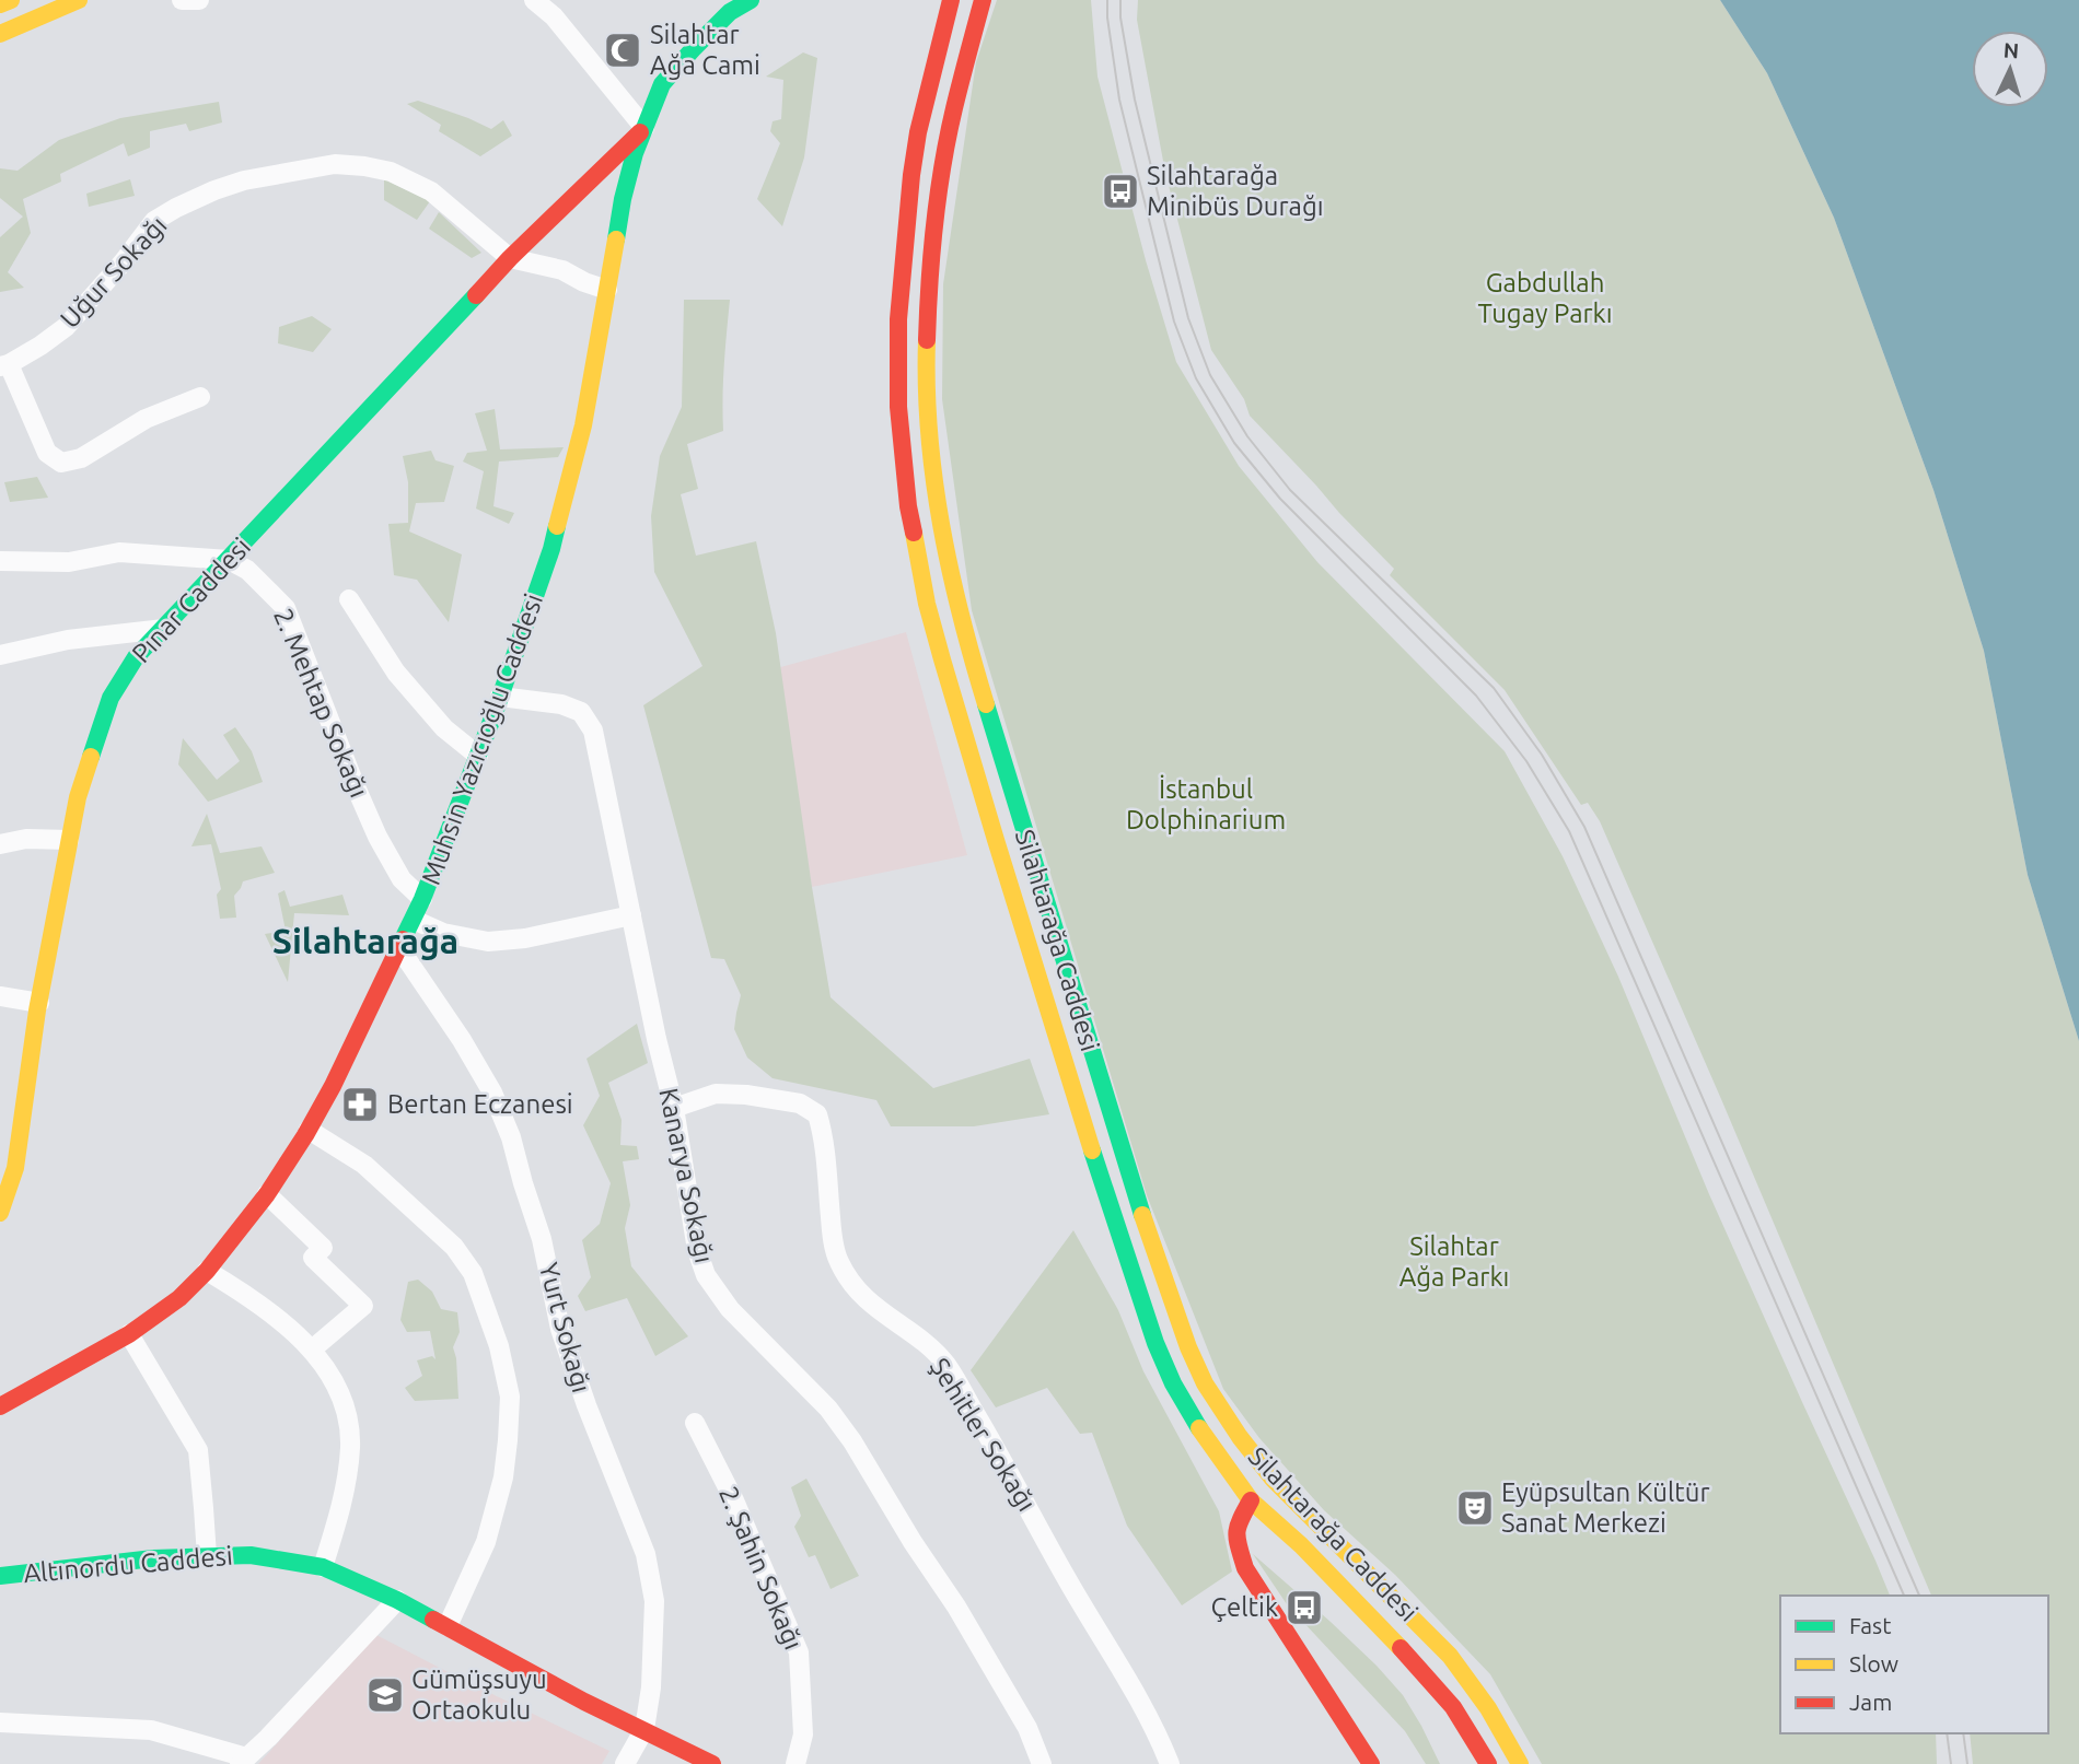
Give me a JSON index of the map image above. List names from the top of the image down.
{
  "streets": {
    "main road": [
      "Pınar Caddesi",
      "Muhsin Yazıcıoğlu Caddesi",
      "Silahtarağa Caddesi",
      "Altınordu Caddesi"
    ],
    "street": [
      "Uğur Sokağı",
      "2. Mehtap Sokağı",
      "Kanarya Sokağı",
      "Yurt Sokağı",
      "Şehitler Sokağı",
      "2. Şahin Sokağı"
    ]
  },
  "crossings": [
    ["Uğur Sokağı", "Pınar Caddesi"],
    ["Uğur Sokağı", "Muhsin Yazıcıoğlu Caddesi"],
    ["Pınar Caddesi", "2. Mehtap Sokağı"],
    ["Pınar Caddesi", "Muhsin Yazıcıoğlu Caddesi"],
    ["2. Mehtap Sokağı", "Muhsin Yazıcıoğlu Caddesi"],
    ["Muhsin Yazıcıoğlu Caddesi", "Kanarya Sokağı"],
    ["Muhsin Yazıcıoğlu Caddesi", "Yurt Sokağı"],
    ["Kanarya Sokağı", "Şehitler Sokağı"],
    ["Yurt Sokağı", "Altınordu Caddesi"]
  ],
  "districts": ["Silahtarağa"],
  "parks": ["Gabdullah Tugay Parkı", "İstanbul Dolphinarium", "Silahtar Ağa Parkı"],
  "places": {
    "mosque": ["Silahtar Ağa Cami"],
    "bus stop": ["Silahtarağa Minibüs Durağı", "Çeltik"],
    "pharmacy": ["Bertan Eczanesi"],
    "theatre": ["Eyüpsultan Kültür Sanat Merkezi"],
    "school or university": ["Gümüşsuyu Ortaokulu"]
  },
  "legend": ["Fast", "Slow", "Jam"],
  "north": "top"
}
